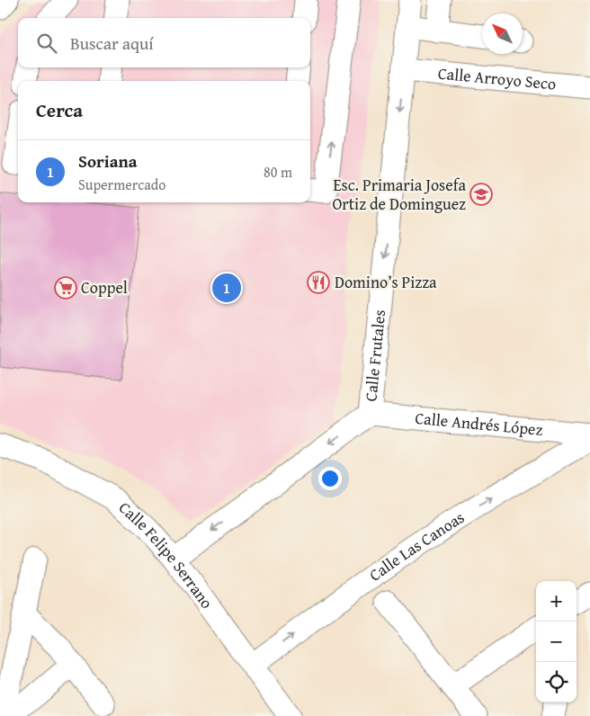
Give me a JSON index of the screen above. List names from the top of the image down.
{
  "streets": {
    "street": [
      "Calle Arroyo Seco",
      "Calle Frutales",
      "Calle Andrés López",
      "Calle Las Canoas",
      "Calle Felipe Serrano"
    ]
  },
  "crossings": [
    ["Calle Arroyo Seco", "Calle Frutales"],
    ["Calle Frutales", "Calle Andrés López"],
    ["Calle Frutales", "Calle Felipe Serrano"],
    ["Calle Las Canoas", "Calle Felipe Serrano"]
  ],
  "one_way": ["Calle Frutales", "Calle Las Canoas"],
  "places": {
    "school or university": ["Esc. Primaria Josefa Ortiz de Dominguez"],
    "restaurant": ["Domino’s Pizza"],
    "supermarket": ["Coppel"]
  },
  "north": "top left",
  "page": {
    "search": "Buscar aquí",
    "heading": "Cerca",
    "list": [
      {
        "mark": "1",
        "name": "Soriana",
        "note": "Supermercado",
        "value": "80 m"
      }
    ],
    "pins": "1",
    "map_buttons": ["+", "−"]
  }
}
